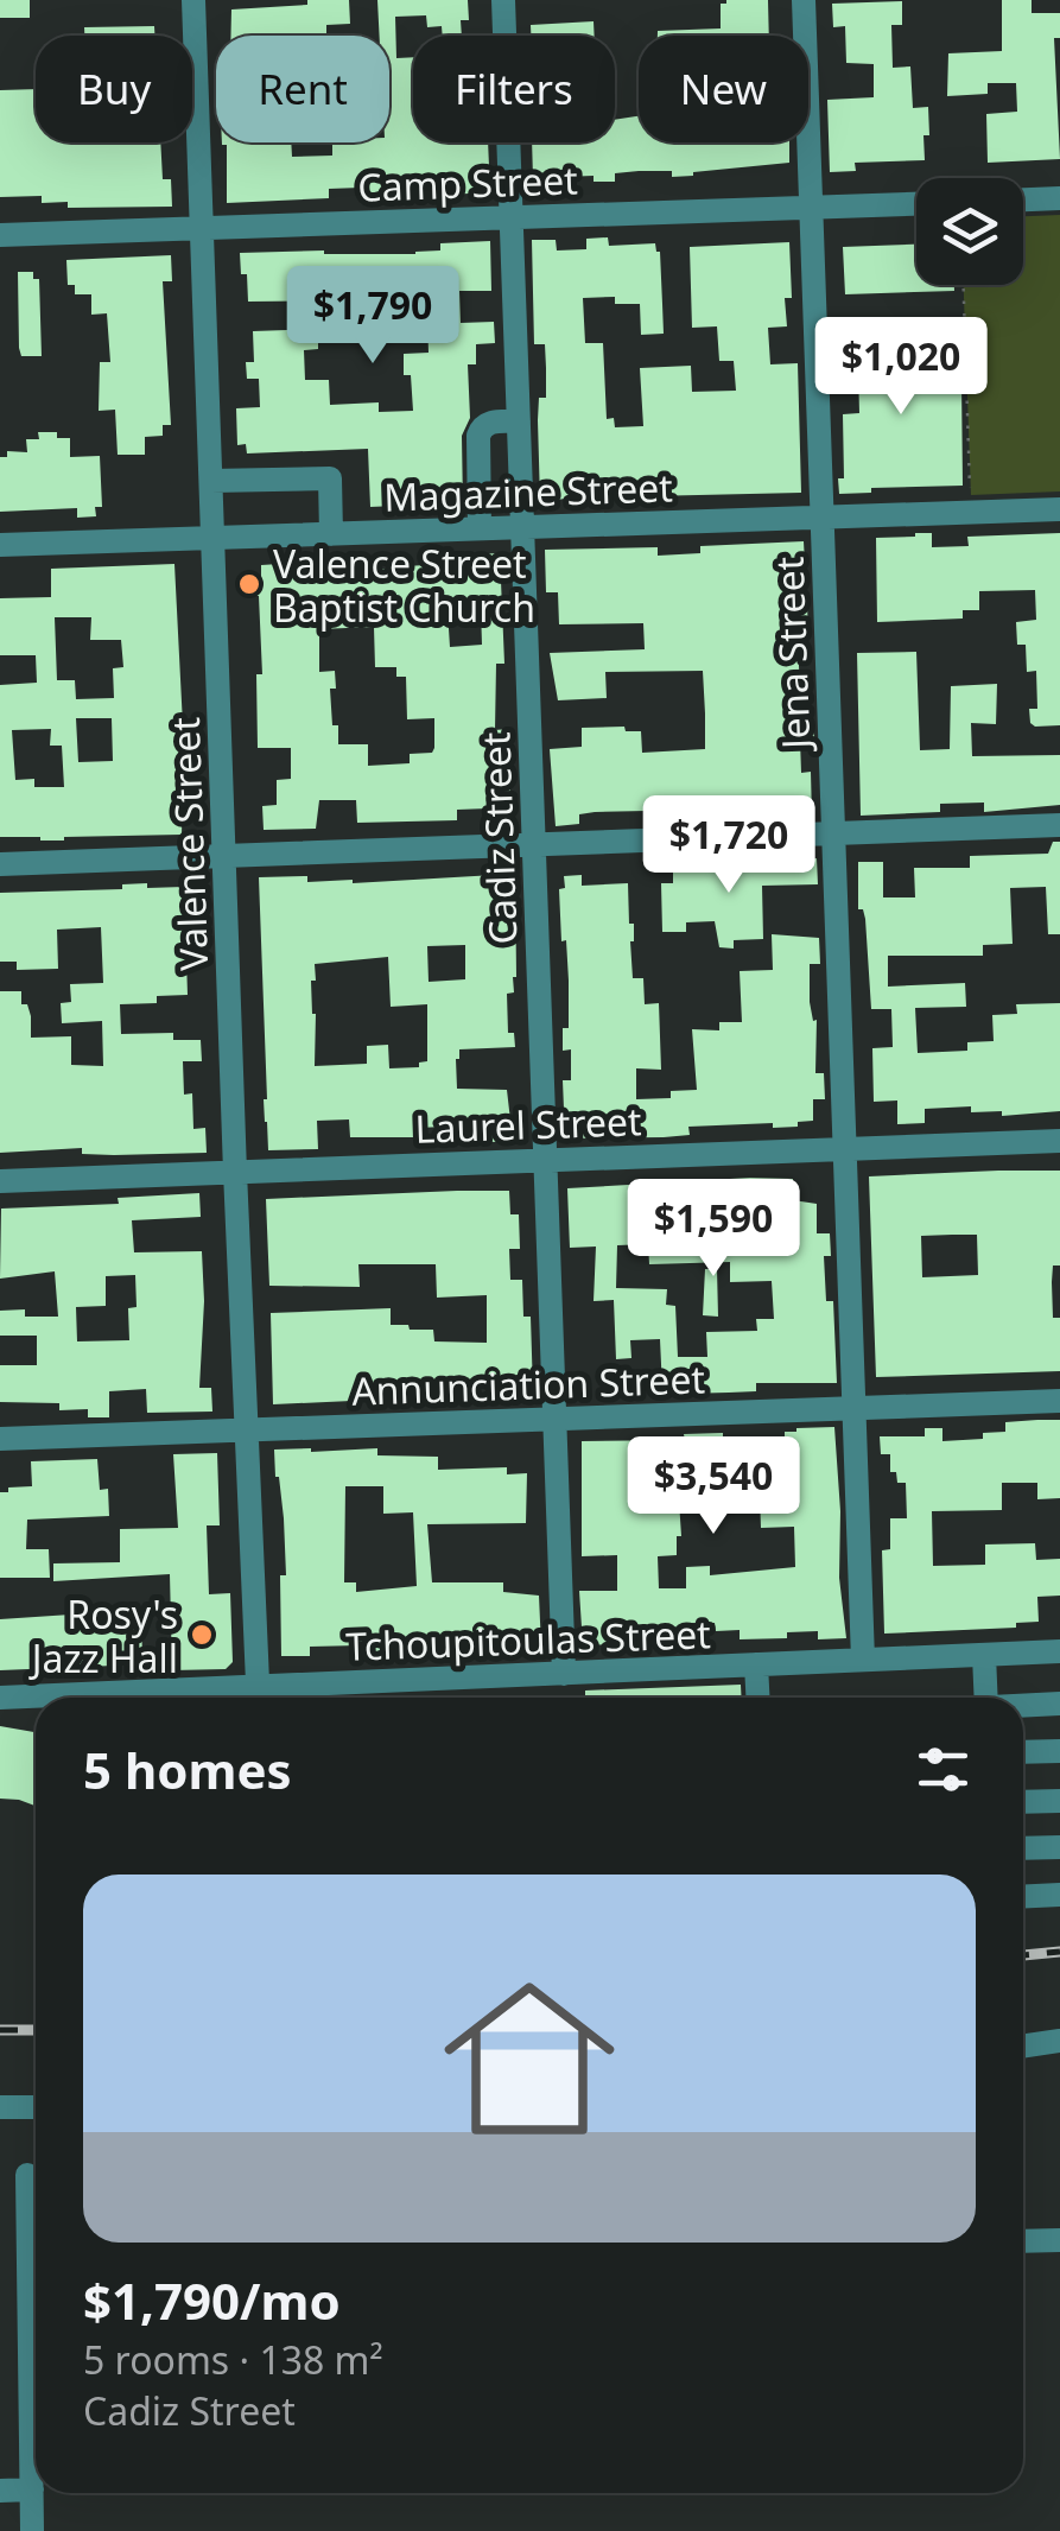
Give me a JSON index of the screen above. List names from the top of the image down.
{
  "streets": {
    "street": [
      "Camp Street",
      "Magazine Street",
      "Jena Street",
      "Cadiz Street",
      "Valence Street",
      "Laurel Street",
      "Annunciation Street",
      "Tchoupitoulas Street"
    ]
  },
  "crossings": [
    ["Camp Street", "Jena Street"],
    ["Camp Street", "Cadiz Street"],
    ["Camp Street", "Valence Street"],
    ["Magazine Street", "Jena Street"],
    ["Magazine Street", "Cadiz Street"],
    ["Magazine Street", "Valence Street"],
    ["Jena Street", "Laurel Street"],
    ["Jena Street", "Annunciation Street"],
    ["Jena Street", "Tchoupitoulas Street"],
    ["Cadiz Street", "Laurel Street"],
    ["Cadiz Street", "Annunciation Street"],
    ["Cadiz Street", "Tchoupitoulas Street"],
    ["Valence Street", "Laurel Street"],
    ["Valence Street", "Annunciation Street"],
    ["Valence Street", "Tchoupitoulas Street"]
  ],
  "places": ["Valence Street Baptist Church", "Rosy's Jazz Hall"],
  "page": {
    "chip": [
      "Buy",
      "Rent",
      "Filters",
      "New"
    ],
    "price": [
      "$1,790",
      "$1,020",
      "$1,720",
      "$1,590",
      "$3,540"
    ],
    "heading": "5 homes",
    "list": [
      {
        "name": "$1,790/mo",
        "note": "5 rooms · 138 m² · Cadiz Street"
      }
    ]
  }
}
